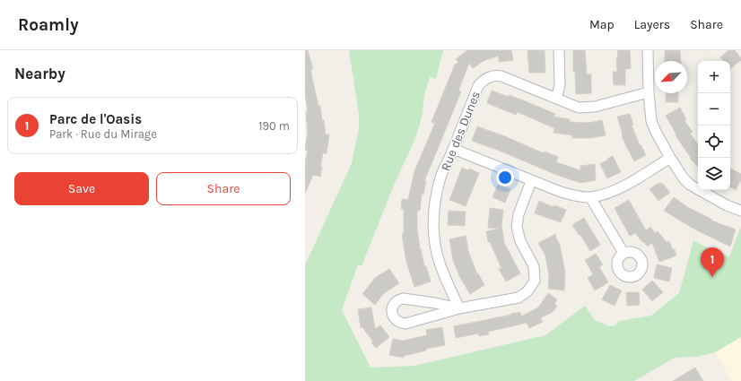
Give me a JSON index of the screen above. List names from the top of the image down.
{
  "streets": {
    "street": ["Rue des Dunes"]
  },
  "north": "bottom left",
  "page": {
    "header": "Roamly",
    "nav": ["Map", "Layers", "Share"],
    "heading": "Nearby",
    "map_buttons": ["+", "−"],
    "list": [
      {
        "mark": "1",
        "name": "Parc de l'Oasis",
        "note": "Park · Rue du Mirage",
        "value": "190 m"
      }
    ],
    "buttons": ["Save", "Share"],
    "pins": "1"
  }
}
